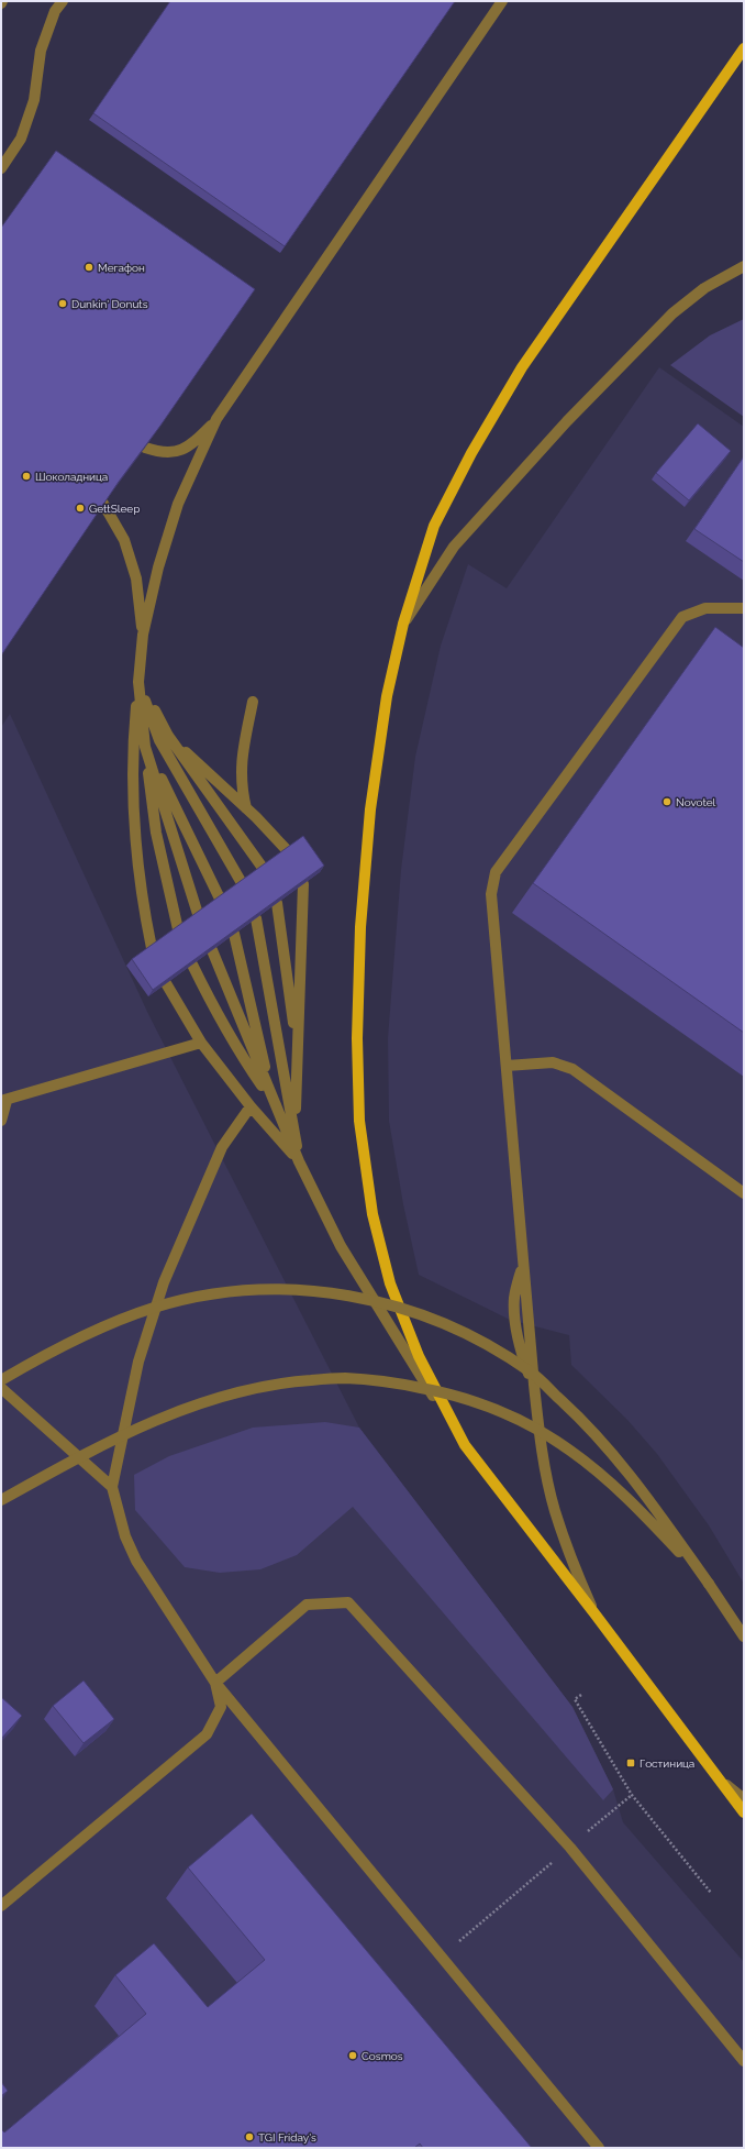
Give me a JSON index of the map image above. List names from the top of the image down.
{
  "places": {
    "other": [
      "Мегафон",
      "Dunkin' Donuts",
      "Шоколадница",
      "GettSleep",
      "Novotel",
      "Cosmos",
      "TGI Friday's"
    ],
    "transit": ["Гостиница"]
  }
}
